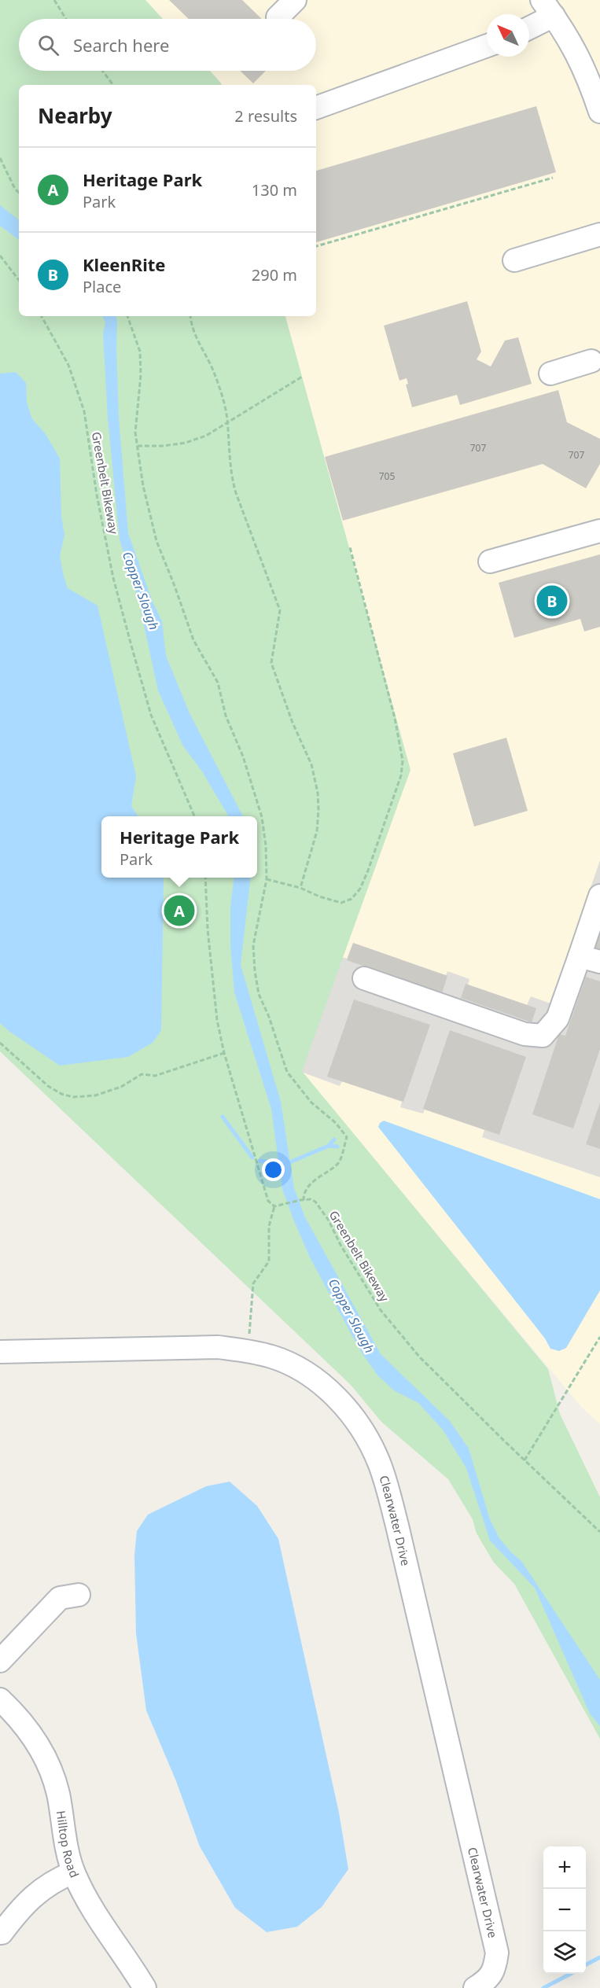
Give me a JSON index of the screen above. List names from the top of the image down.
{
  "streets": {
    "street": ["Clearwater Drive", "Hilltop Road"],
    "path": ["Greenbelt Bikeway"]
  },
  "water": ["Copper Slough"],
  "house_numbers": ["707", "707", "705"],
  "north": "top left",
  "page": {
    "search": "Search here",
    "heading": ["Nearby", "2 results"],
    "list": [
      {
        "mark": "A",
        "name": "Heritage Park",
        "note": "Park",
        "value": "130 m"
      },
      {
        "mark": "B",
        "name": "KleenRite",
        "note": "Place",
        "value": "290 m"
      }
    ],
    "pins": ["B", "A"],
    "popup": ["Heritage Park", "Park"],
    "map_buttons": ["+", "−"]
  }
}
